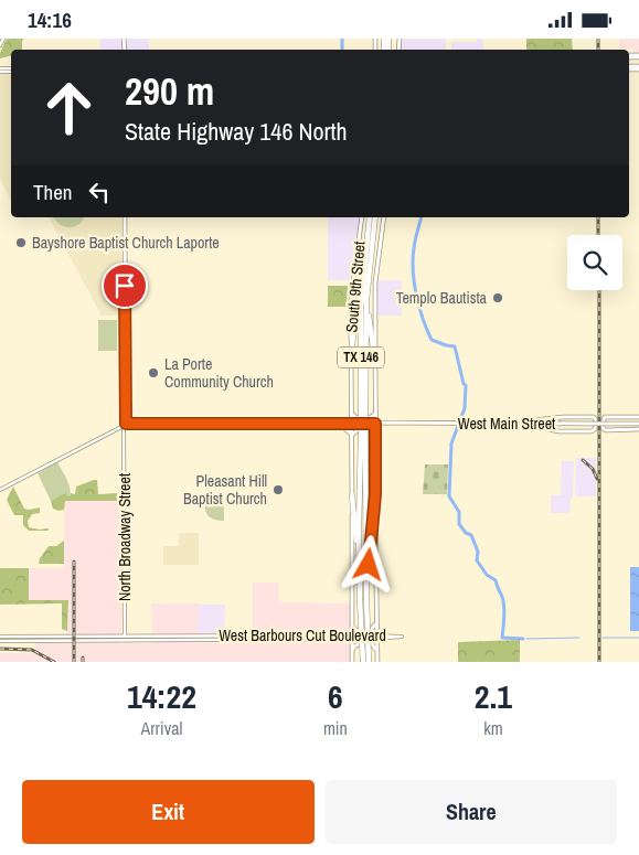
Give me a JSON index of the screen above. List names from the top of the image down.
{
  "streets": {
    "highway": ["TX 146"],
    "main road": ["South 9th Street", "West Main Street"],
    "street": ["North Broadway Street", "West Barbours Cut Boulevard"]
  },
  "crossings": [
    ["South 9th Street", "West Main Street"],
    ["South 9th Street", "West Barbours Cut Boulevard"],
    ["West Main Street", "North Broadway Street"],
    ["North Broadway Street", "West Barbours Cut Boulevard"]
  ],
  "places": [
    "Bayshore Baptist Church Laporte",
    "Templo Bautista",
    "La Porte Community Church",
    "Pleasant Hill Baptist Church"
  ],
  "page": {
    "status": "14:16",
    "turn": ["290 m", "State Highway 146 North"],
    "then": "Then",
    "eta": [
      "14:22",
      "Arrival",
      "6",
      "min",
      "2.1",
      "km"
    ],
    "buttons": ["Exit", "Share"]
  }
}
